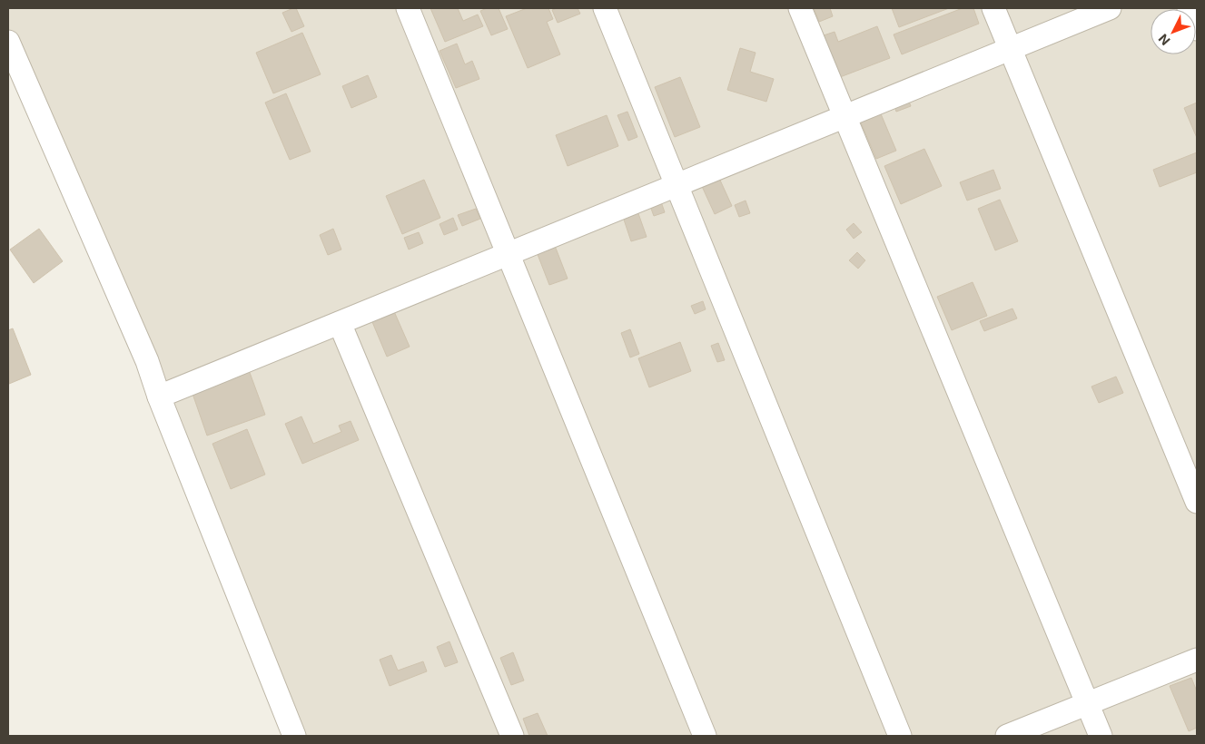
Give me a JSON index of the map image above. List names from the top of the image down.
{
  "north": "bottom left"
}
